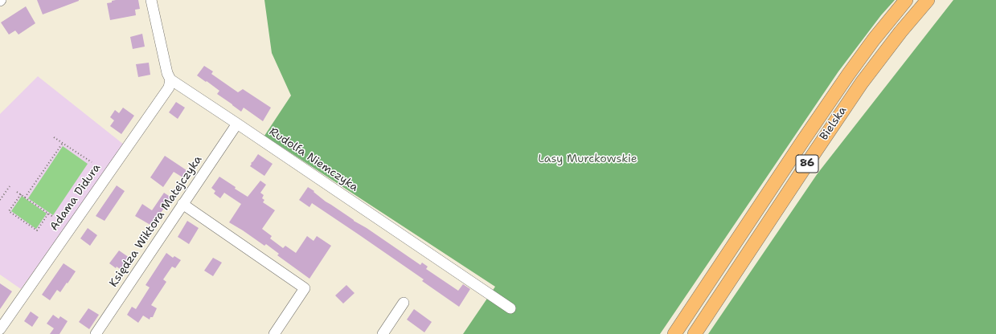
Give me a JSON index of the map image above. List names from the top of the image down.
{
  "streets": {
    "main road": ["Bielska", "86"],
    "street": ["Rudolfa Niemczyka", "Adama Didura", "Księdza Wiktora Matejczyka"]
  },
  "crossings": [
    ["Rudolfa Niemczyka", "Adama Didura"],
    ["Rudolfa Niemczyka", "Księdza Wiktora Matejczyka"]
  ],
  "parks": ["Lasy Murckowskie"]
}
